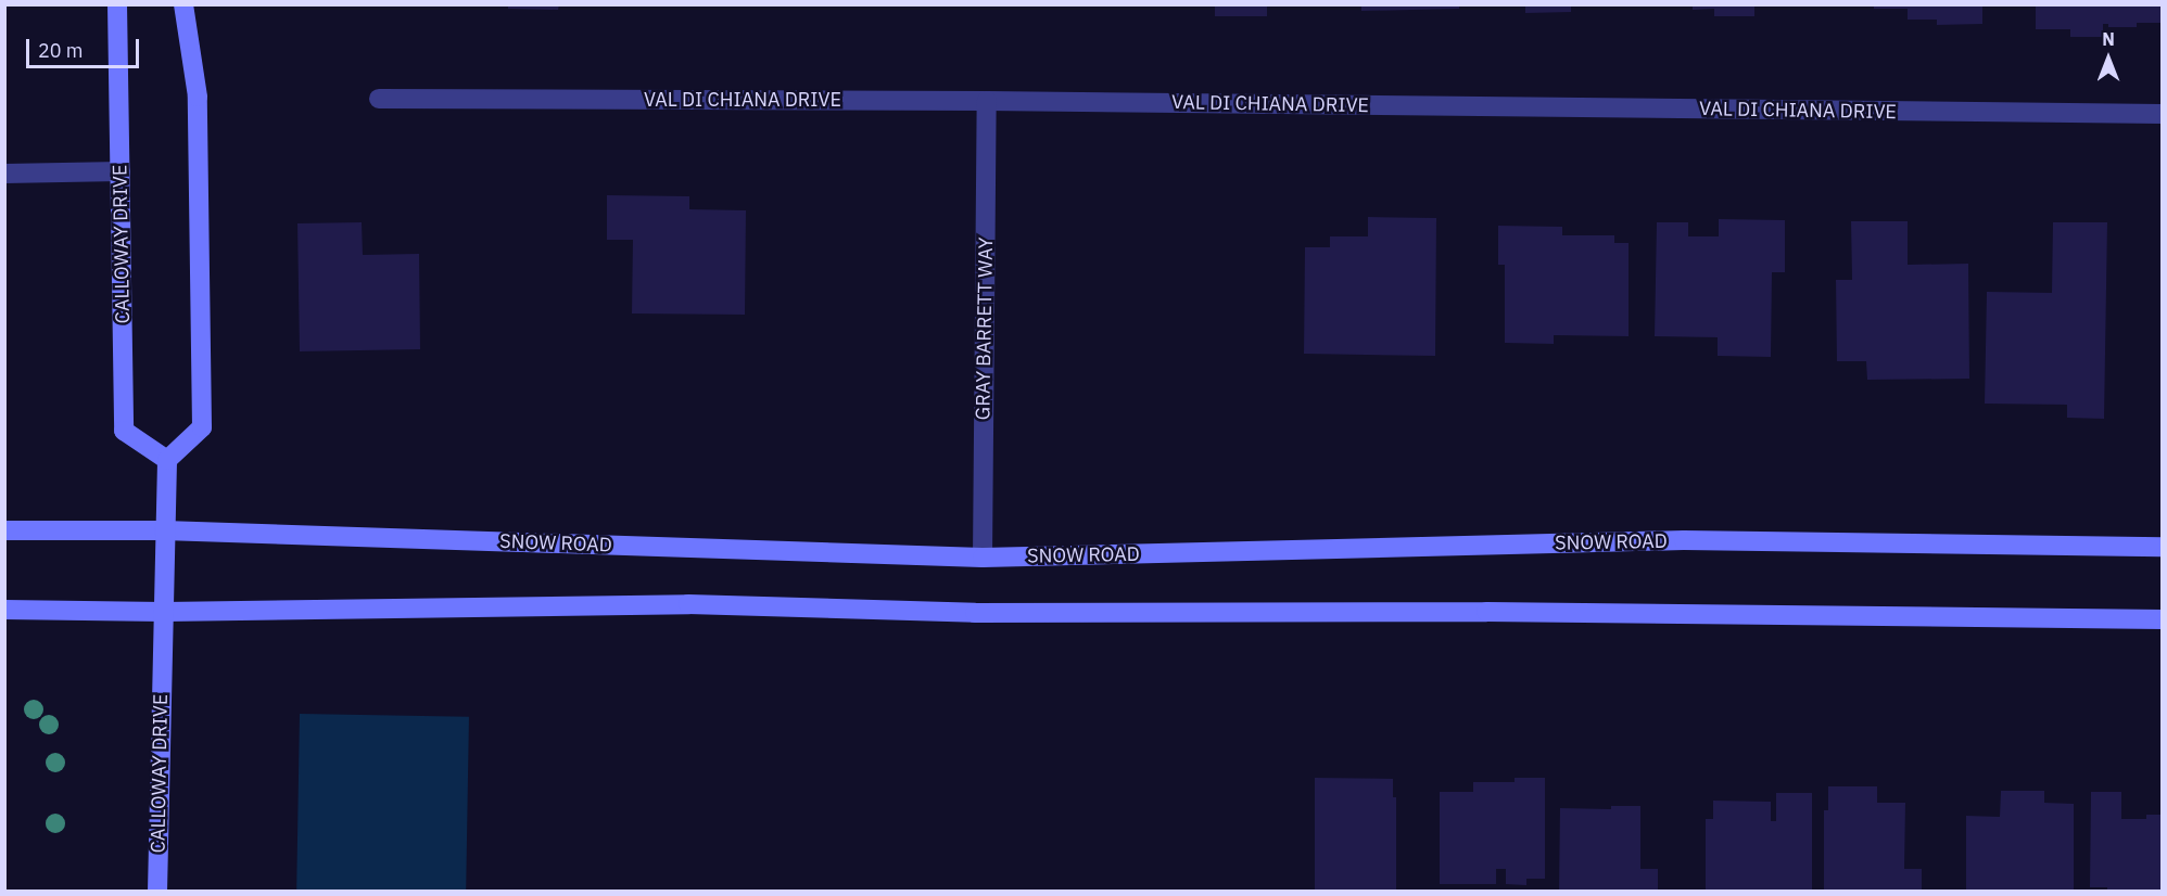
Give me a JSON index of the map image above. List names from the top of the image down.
{
  "streets": {
    "main road": ["CALLOWAY DRIVE", "SNOW ROAD"],
    "street": ["VAL DI CHIANA DRIVE", "GRAY BARRETT WAY"]
  },
  "crossings": [
    ["VAL DI CHIANA DRIVE", "GRAY BARRETT WAY"],
    ["CALLOWAY DRIVE", "SNOW ROAD"],
    ["GRAY BARRETT WAY", "SNOW ROAD"]
  ],
  "scale_bar": "20 m",
  "north": "top"
}
